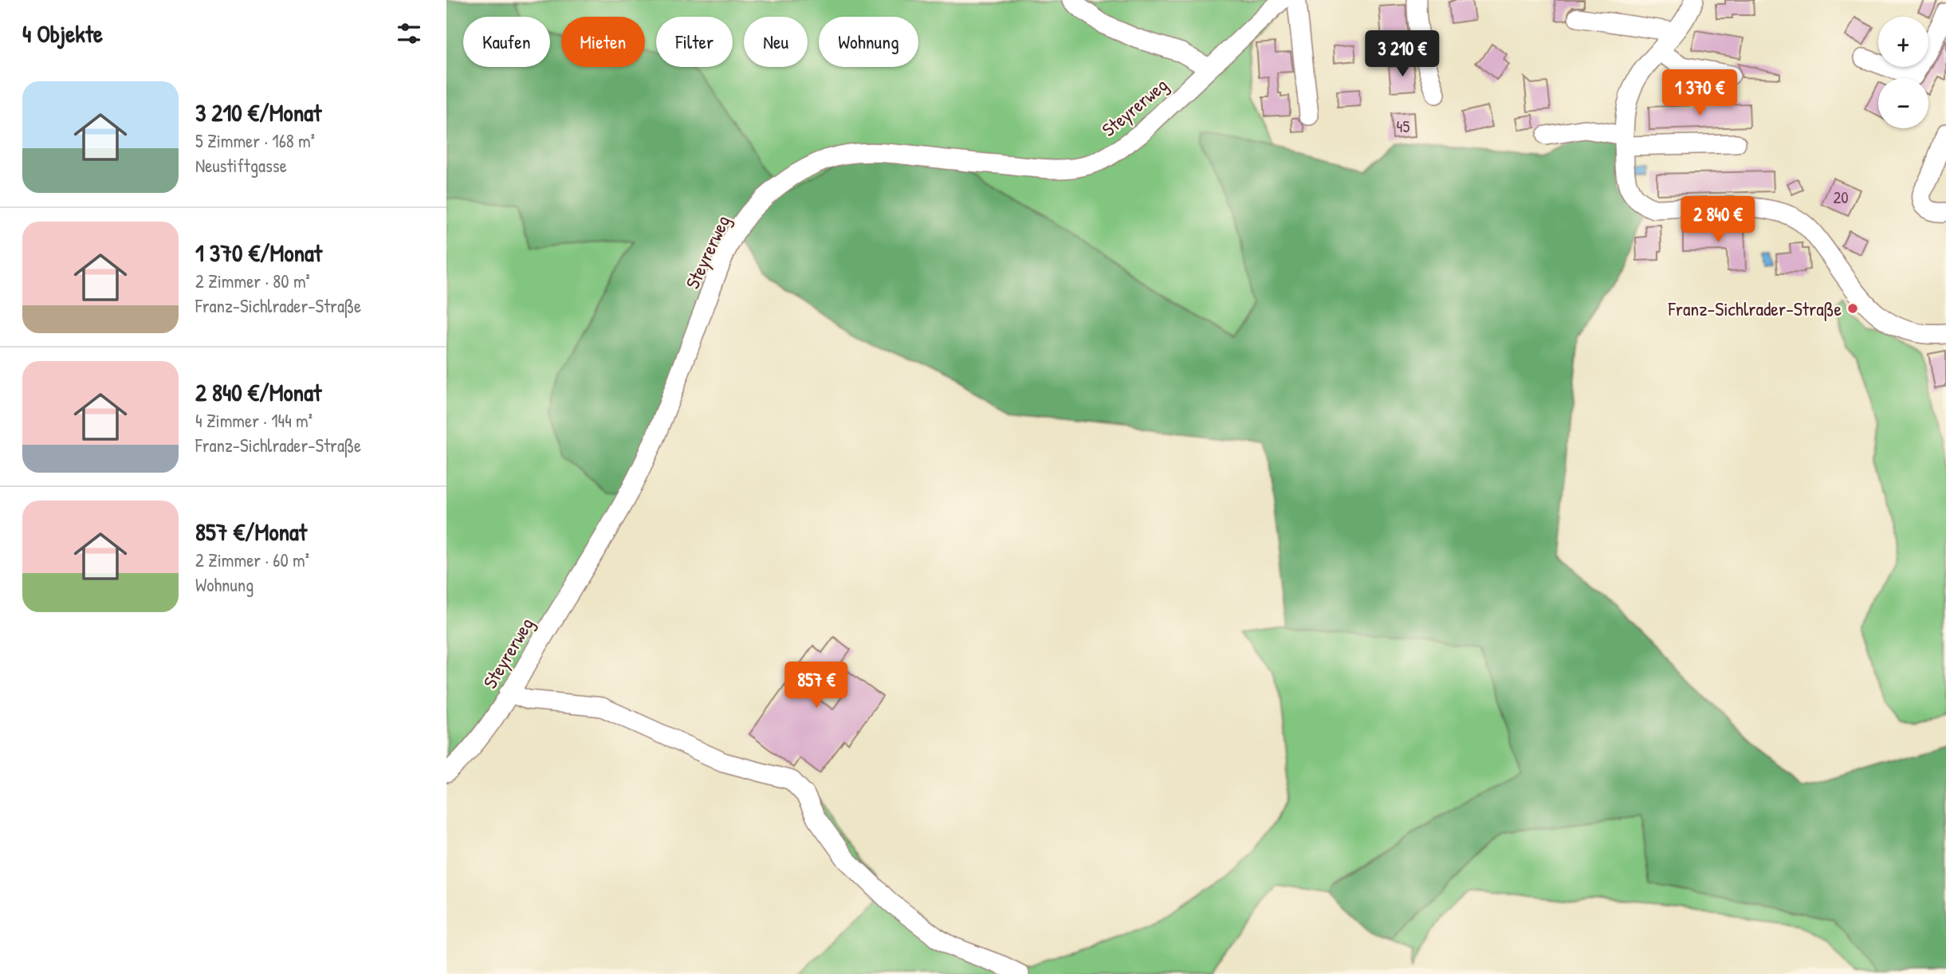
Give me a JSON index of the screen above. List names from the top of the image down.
{
  "streets": {
    "street": ["Steyrerweg"]
  },
  "places": ["Franz-Sichlrader-Straße"],
  "house_numbers": ["45", "20"],
  "page": {
    "heading": "4 Objekte",
    "map_buttons": ["+", "−"],
    "chip": [
      "Kaufen",
      "Mieten",
      "Filter",
      "Neu",
      "Wohnung"
    ],
    "price": [
      "3 210 €",
      "1 370 €",
      "2 840 €",
      "857 €"
    ],
    "list": [
      {
        "name": "3 210 €/Monat",
        "note": "5 Zimmer · 168 m² · Neustiftgasse"
      },
      {
        "name": "1 370 €/Monat",
        "note": "2 Zimmer · 80 m² · Franz-Sichlrader-Straße"
      },
      {
        "name": "2 840 €/Monat",
        "note": "4 Zimmer · 144 m² · Franz-Sichlrader-Straße"
      },
      {
        "name": "857 €/Monat",
        "note": "2 Zimmer · 60 m² · Wohnung"
      }
    ]
  }
}
